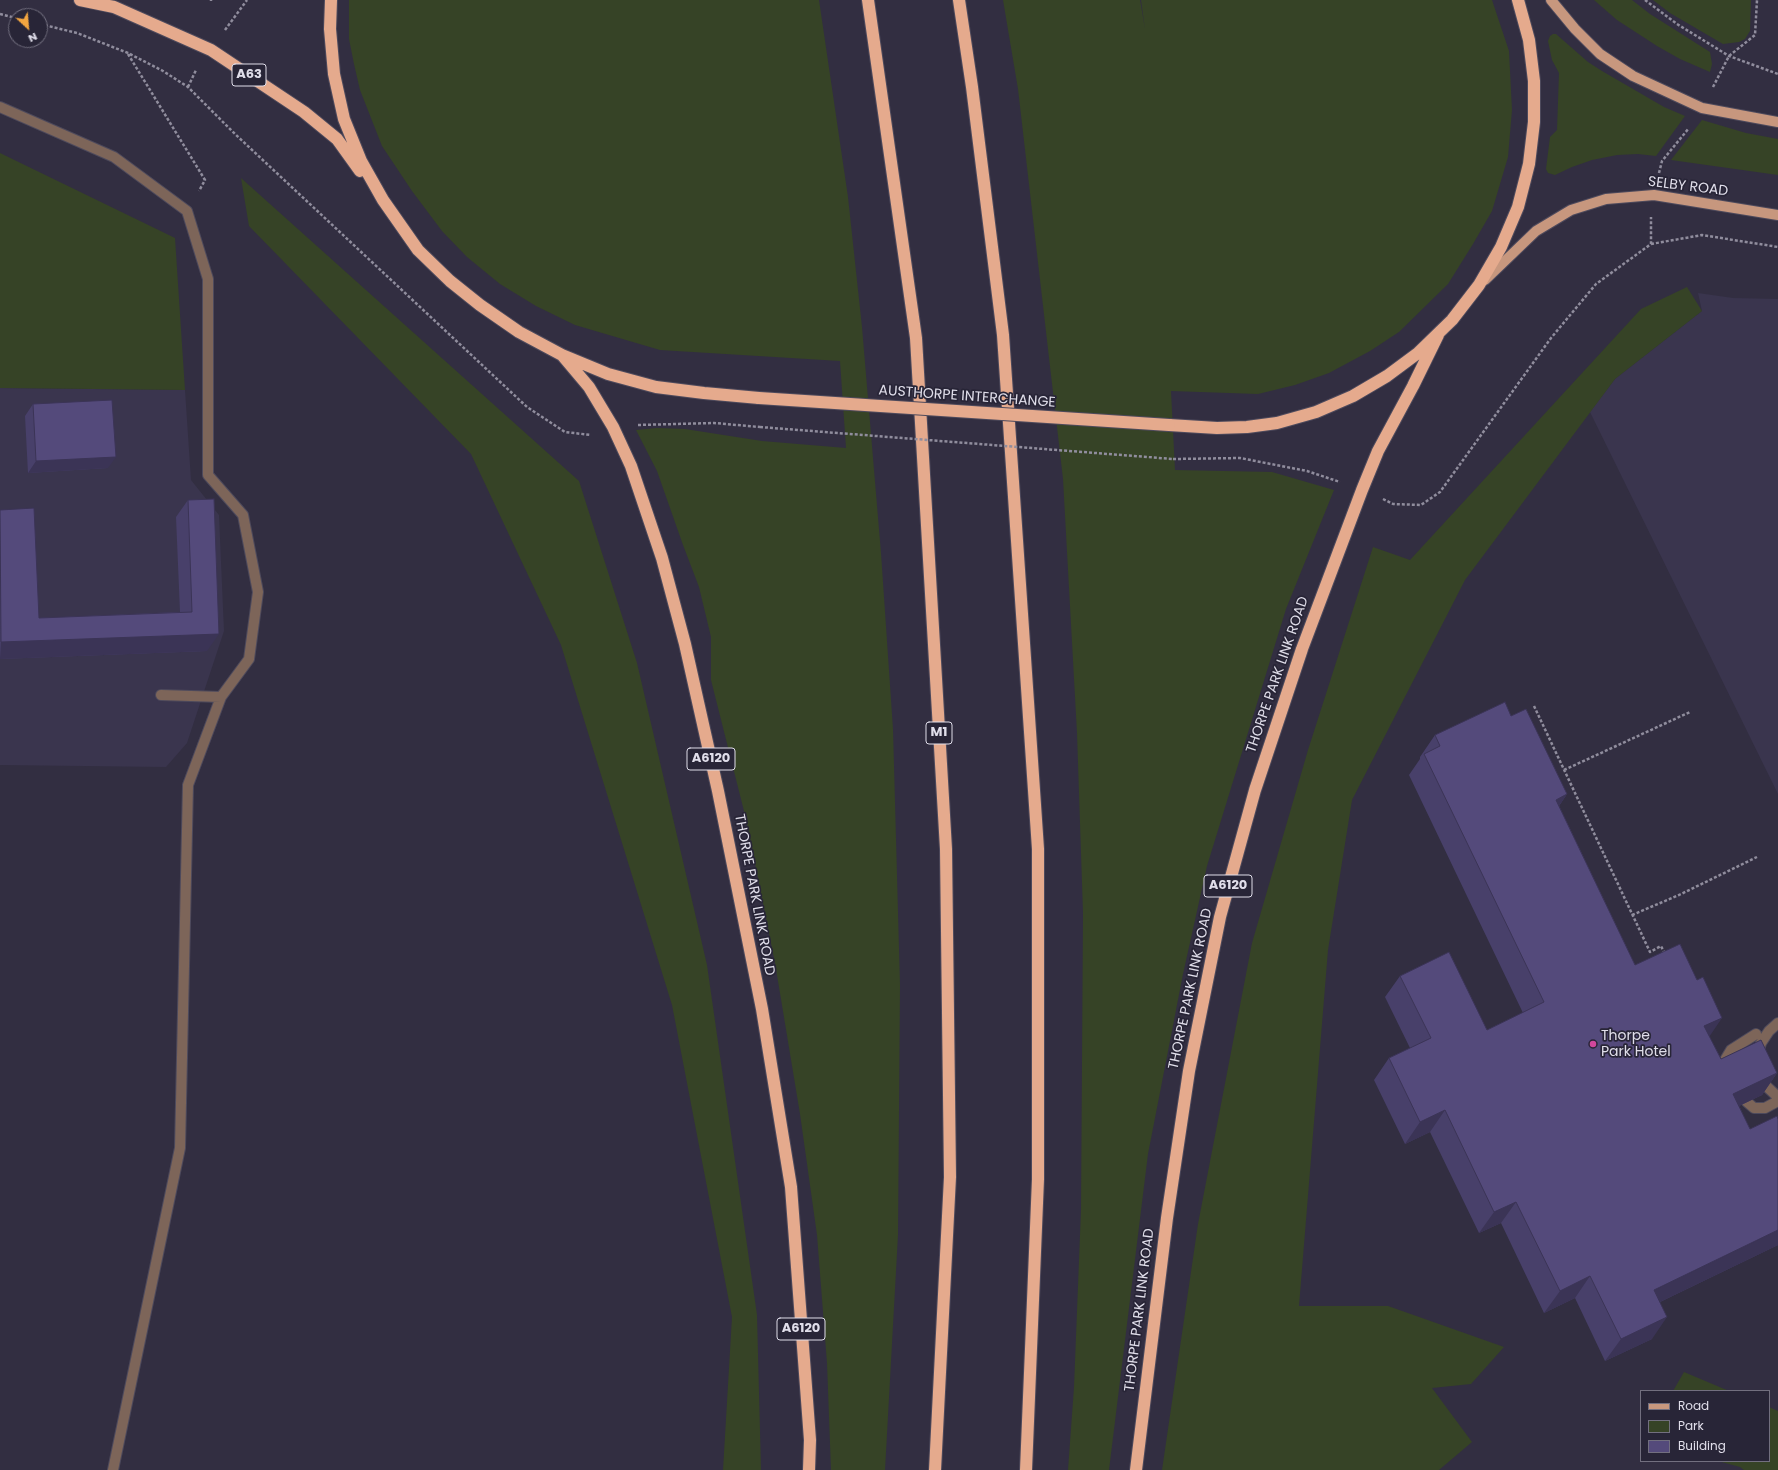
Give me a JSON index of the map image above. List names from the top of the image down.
{
  "streets": {
    "highway": [
      "A63",
      "AUSTHORPE INTERCHANGE",
      "THORPE PARK LINK ROAD",
      "M1",
      "A6120"
    ],
    "main road": ["SELBY ROAD"]
  },
  "crossings": [
    ["A63", "AUSTHORPE INTERCHANGE"],
    ["SELBY ROAD", "AUSTHORPE INTERCHANGE"],
    ["AUSTHORPE INTERCHANGE", "THORPE PARK LINK ROAD"]
  ],
  "places": ["Thorpe Park Hotel"],
  "legend": ["Road", "Park", "Building"],
  "north": "bottom right"
}
